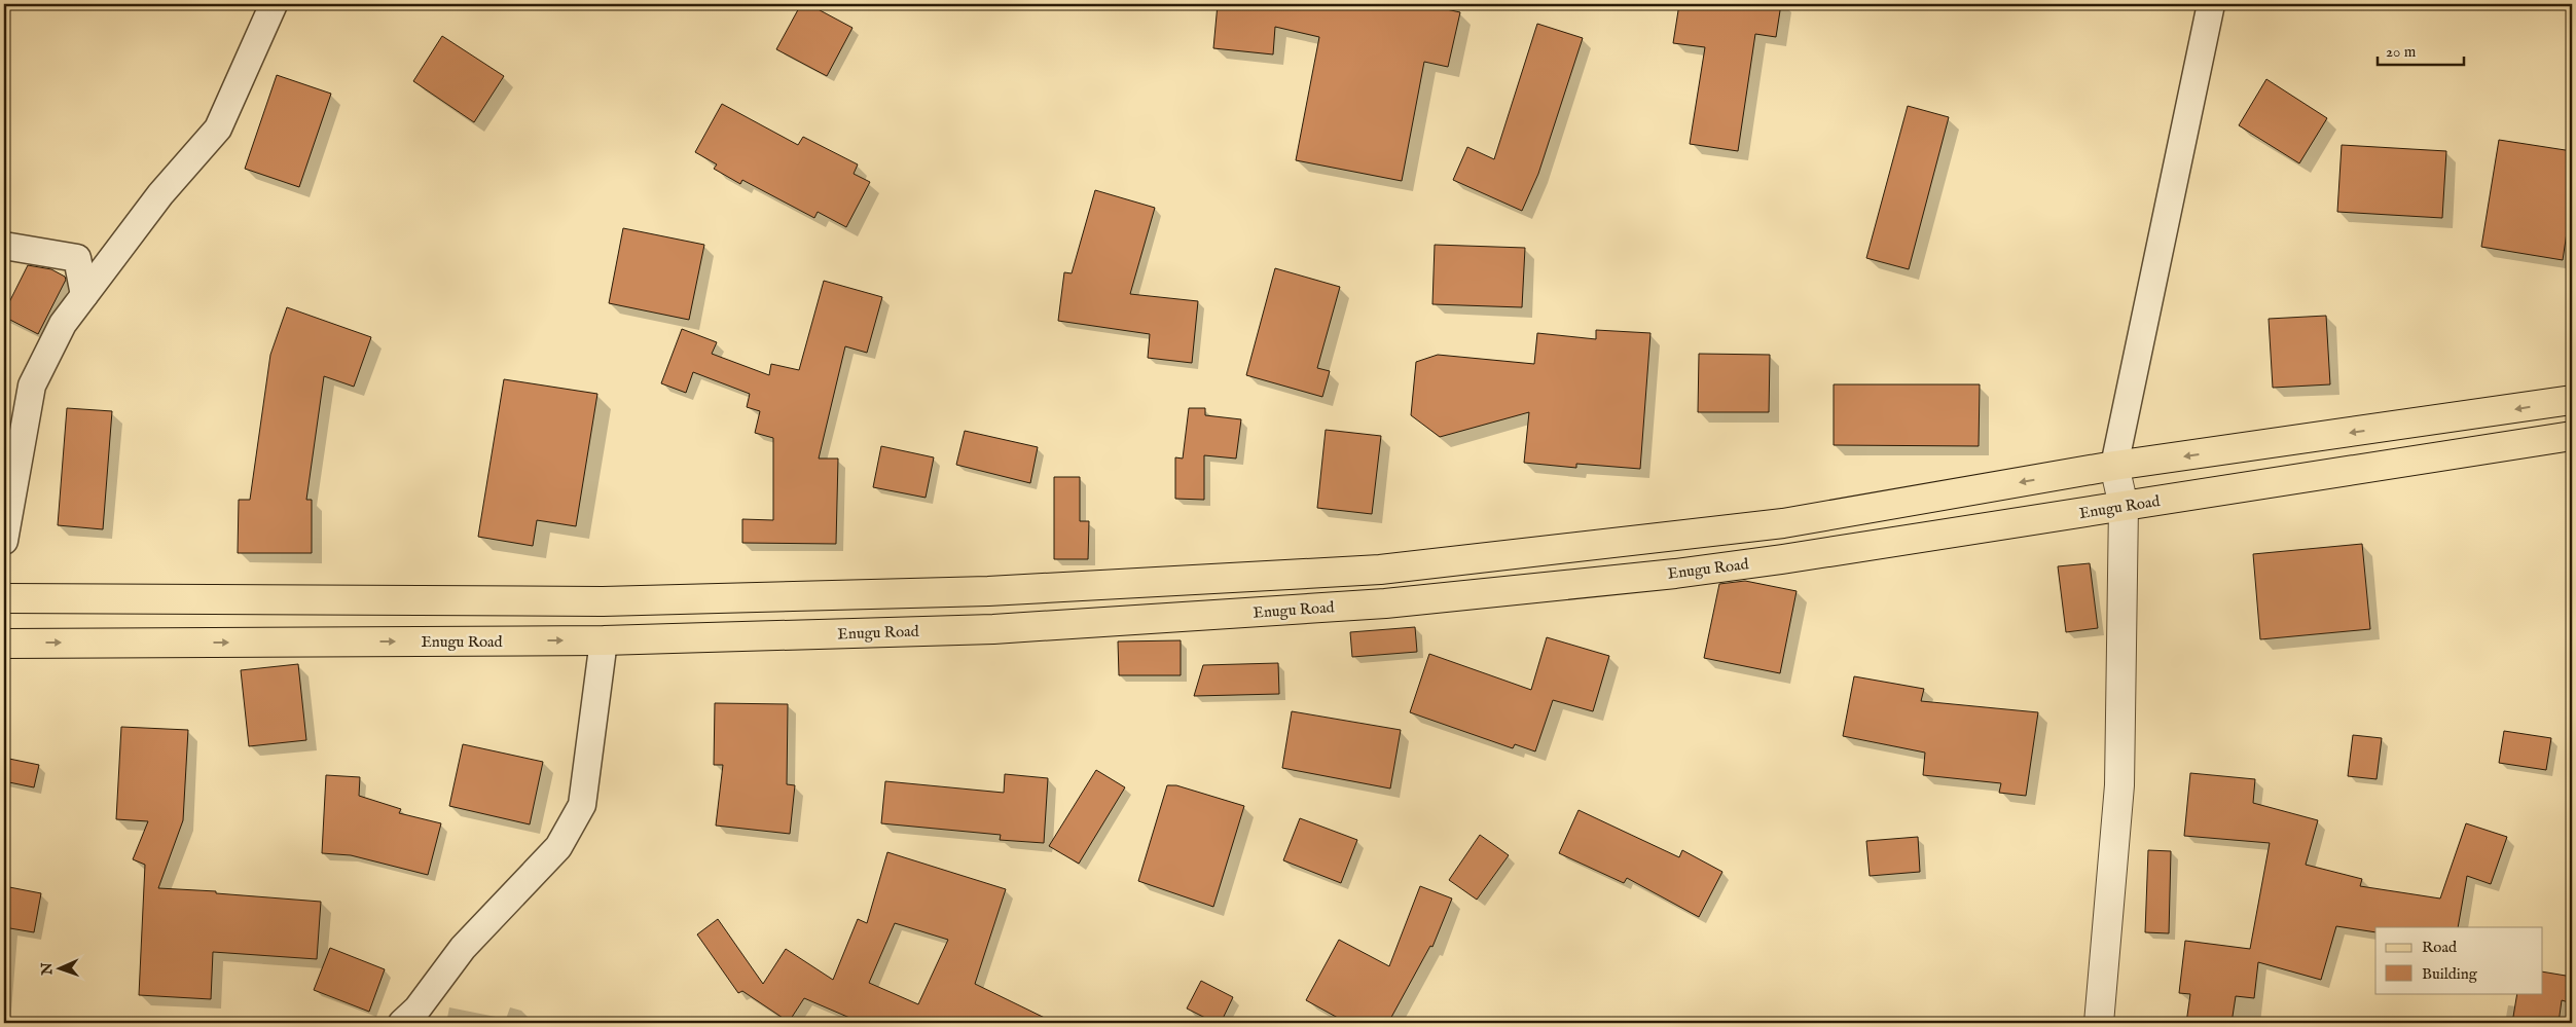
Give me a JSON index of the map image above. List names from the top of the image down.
{
  "streets": {
    "main road": ["Enugu Road"]
  },
  "legend": ["Road", "Building"],
  "scale_bar": "20 m",
  "north": "left"
}
